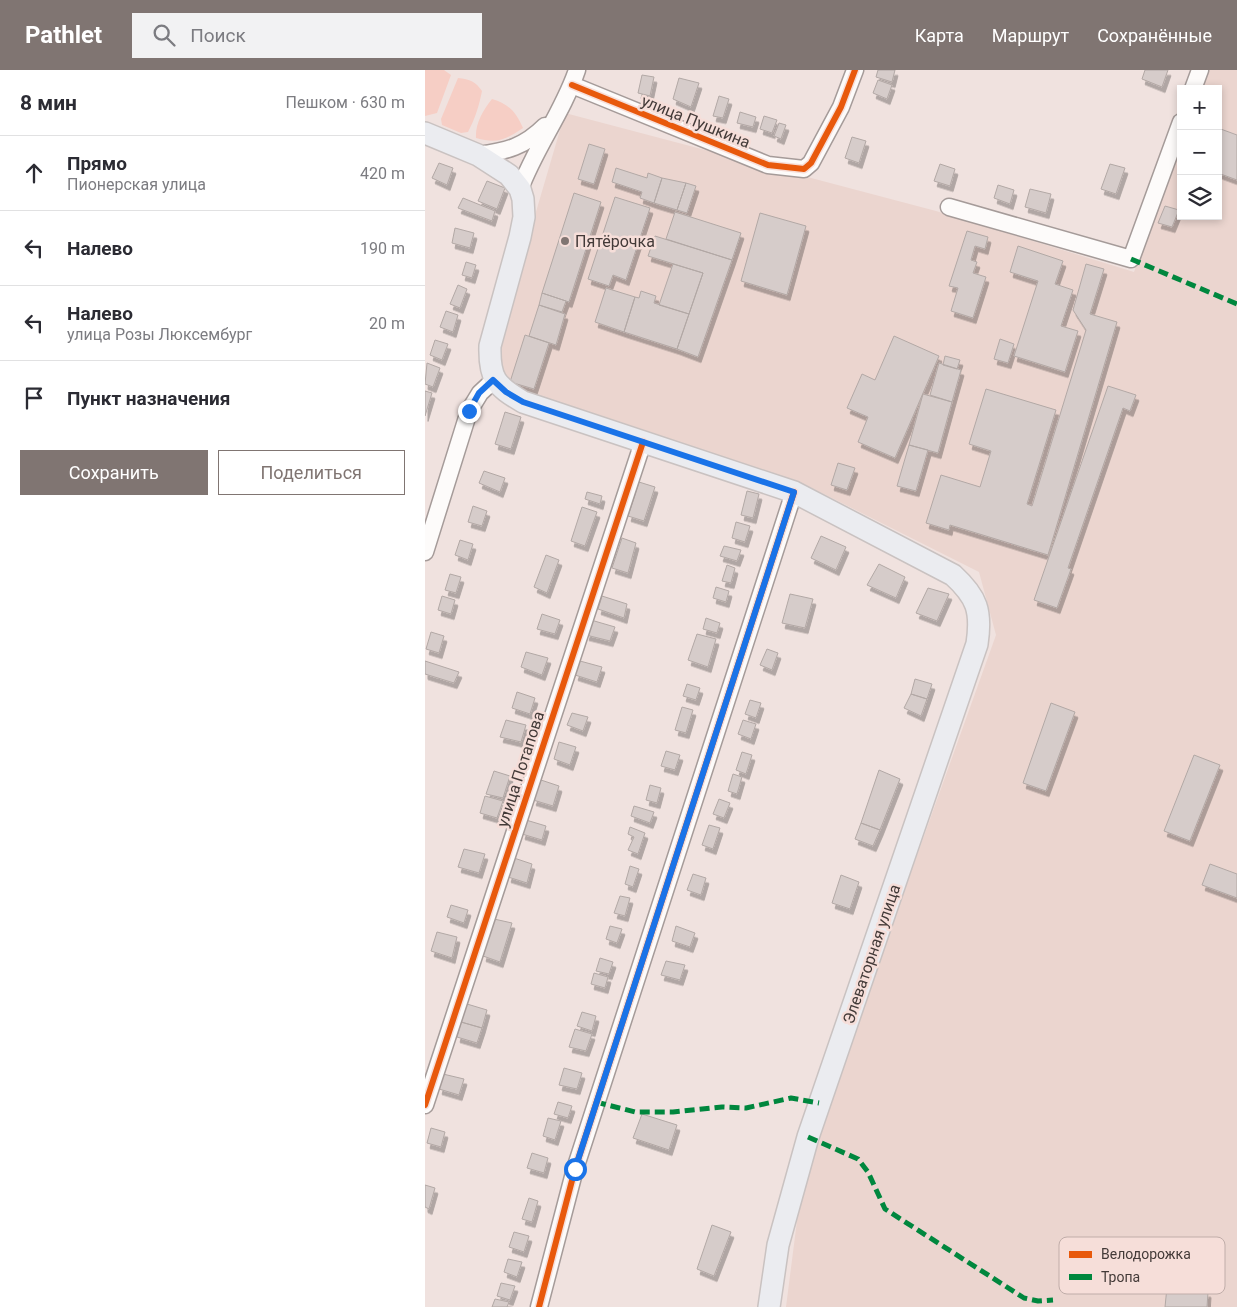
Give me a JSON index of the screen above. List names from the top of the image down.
{
  "streets": {
    "main road": ["Элеваторная улица"],
    "street": ["улица Пушкина", "улица Потапова"]
  },
  "places": ["Пятёрочка"],
  "legend": ["Велодорожка", "Тропа"],
  "page": {
    "header": "Pathlet",
    "search": "Поиск",
    "nav": ["Карта", "Маршрут", "Сохранённые"],
    "heading": ["8 мин", "Пешком · 630 m"],
    "map_buttons": ["+", "−"],
    "list": [
      ["Прямо", "Пионерская улица", "420 m"],
      ["Налево", "190 m"],
      ["Налево", "улица Розы Люксембург", "20 m"],
      "Пункт назначения"
    ],
    "buttons": ["Сохранить", "Поделиться"]
  }
}
